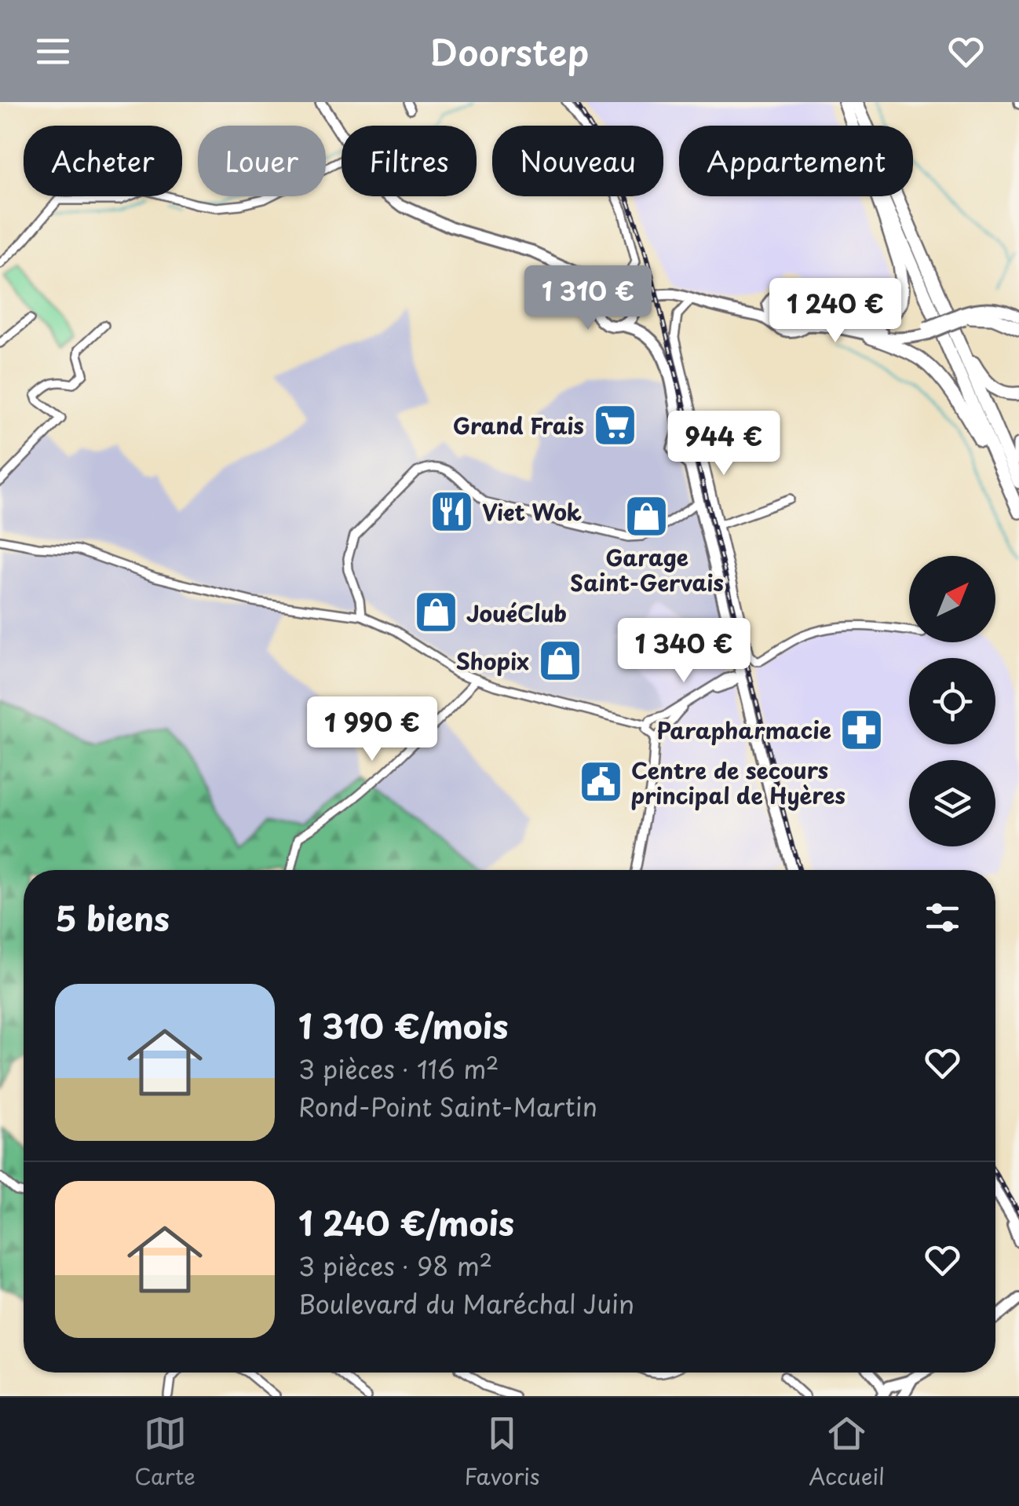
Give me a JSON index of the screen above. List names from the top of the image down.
{
  "places": {
    "supermarket": ["Grand Frais"],
    "restaurant": ["Viet Wok"],
    "shop": ["Garage Saint-Gervais", "JouéClub", "Shopix"],
    "pharmacy": ["Parapharmacie"],
    "public building": ["Centre de secours principal de Hyères"]
  },
  "north": "top right",
  "page": {
    "header": "Doorstep",
    "chip": [
      "Acheter",
      "Louer",
      "Filtres",
      "Nouveau",
      "Appartement"
    ],
    "price": [
      "1 310 €",
      "1 240 €",
      "944 €",
      "1 340 €",
      "1 990 €"
    ],
    "heading": "5 biens",
    "list": [
      {
        "name": "1 310 €/mois",
        "note": "3 pièces · 116 m² · Rond-Point Saint-Martin"
      },
      {
        "name": "1 240 €/mois",
        "note": "3 pièces · 98 m² · Boulevard du Maréchal Juin"
      }
    ],
    "tabs": ["Carte", "Favoris", "Accueil"]
  }
}
